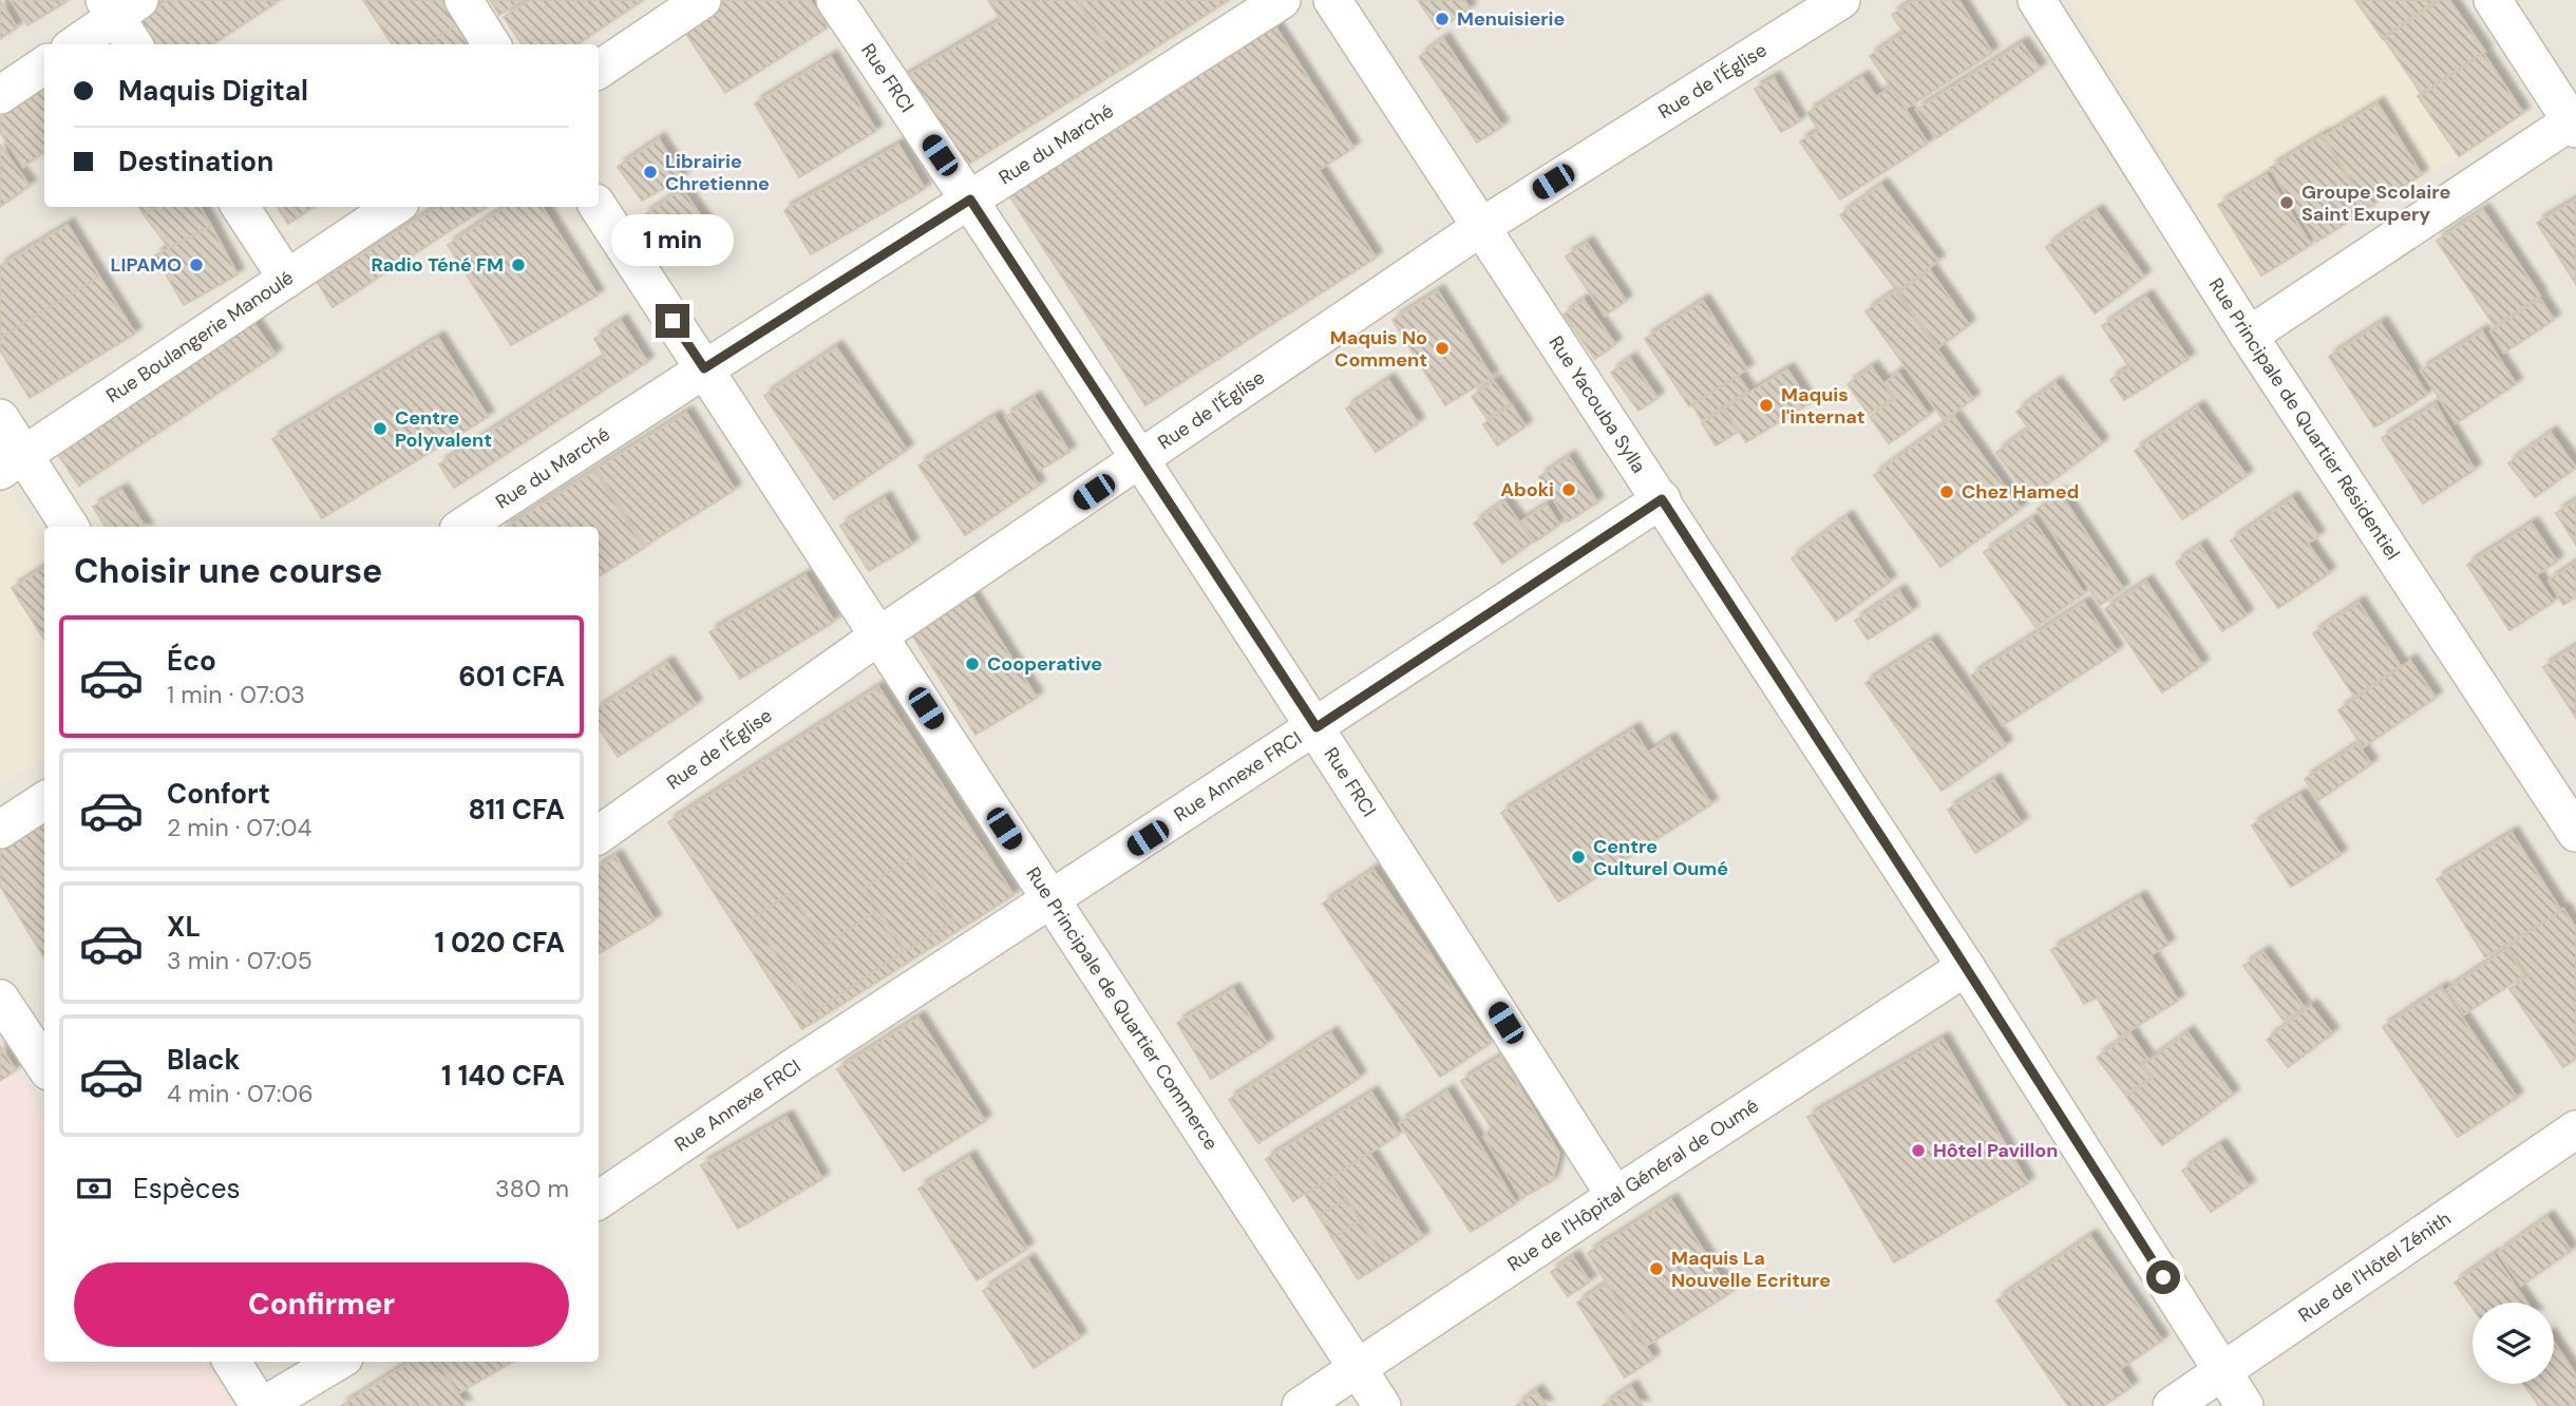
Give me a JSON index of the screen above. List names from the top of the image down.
{
  "streets": {
    "street": [
      "Rue FRCI",
      "Rue de l'Église",
      "Rue du Marché",
      "Rue Boulangerie Manoulé",
      "Rue Yacouba Sylla",
      "Rue Principale de Quartier Résidentiel",
      "Rue Annexe FRCI",
      "Rue Principale de Quartier Commerce",
      "Rue de l'Hôpital Général de Oumé",
      "Rue de l'Hôtel Zénith"
    ]
  },
  "crossings": [
    ["Rue FRCI", "Rue de l'Église"],
    ["Rue FRCI", "Rue du Marché"],
    ["Rue FRCI", "Rue Annexe FRCI"],
    ["Rue FRCI", "Rue de l'Hôpital Général de Oumé"],
    ["Rue de l'Église", "Rue Yacouba Sylla"],
    ["Rue de l'Église", "Rue Principale de Quartier Commerce"],
    ["Rue du Marché", "Rue Principale de Quartier Commerce"],
    ["Rue Yacouba Sylla", "Rue Annexe FRCI"],
    ["Rue Yacouba Sylla", "Rue de l'Hôpital Général de Oumé"],
    ["Rue Yacouba Sylla", "Rue de l'Hôtel Zénith"],
    ["Rue Annexe FRCI", "Rue Principale de Quartier Commerce"],
    ["Rue Principale de Quartier Commerce", "Rue de l'Hôpital Général de Oumé"]
  ],
  "places": [
    "Menuisierie",
    "Librairie Chretienne",
    "Groupe Scolaire Saint Exupery",
    "LIPAMO",
    "Radio Téné FM",
    "Maquis No Comment",
    "Maquis l'internat",
    "Centre Polyvalent",
    "Aboki",
    "Chez Hamed",
    "Cooperative",
    "Centre Culturel Oumé",
    "Hôtel Pavillon",
    "Maquis La Nouvelle Ecriture"
  ],
  "page": {
    "banner": ["Maquis Digital", "Destination"],
    "bubble": "1 min",
    "heading": "Choisir une course",
    "list": [
      {
        "name": "Éco",
        "note": "1 min · 07:03",
        "value": "601 CFA"
      },
      {
        "name": "Confort",
        "note": "2 min · 07:04",
        "value": "811 CFA"
      },
      {
        "name": "XL",
        "note": "3 min · 07:05",
        "value": "1 020 CFA"
      },
      {
        "name": "Black",
        "note": "4 min · 07:06",
        "value": "1 140 CFA"
      }
    ],
    "pay": ["Espèces", "380 m"],
    "buttons": "Confirmer"
  }
}
